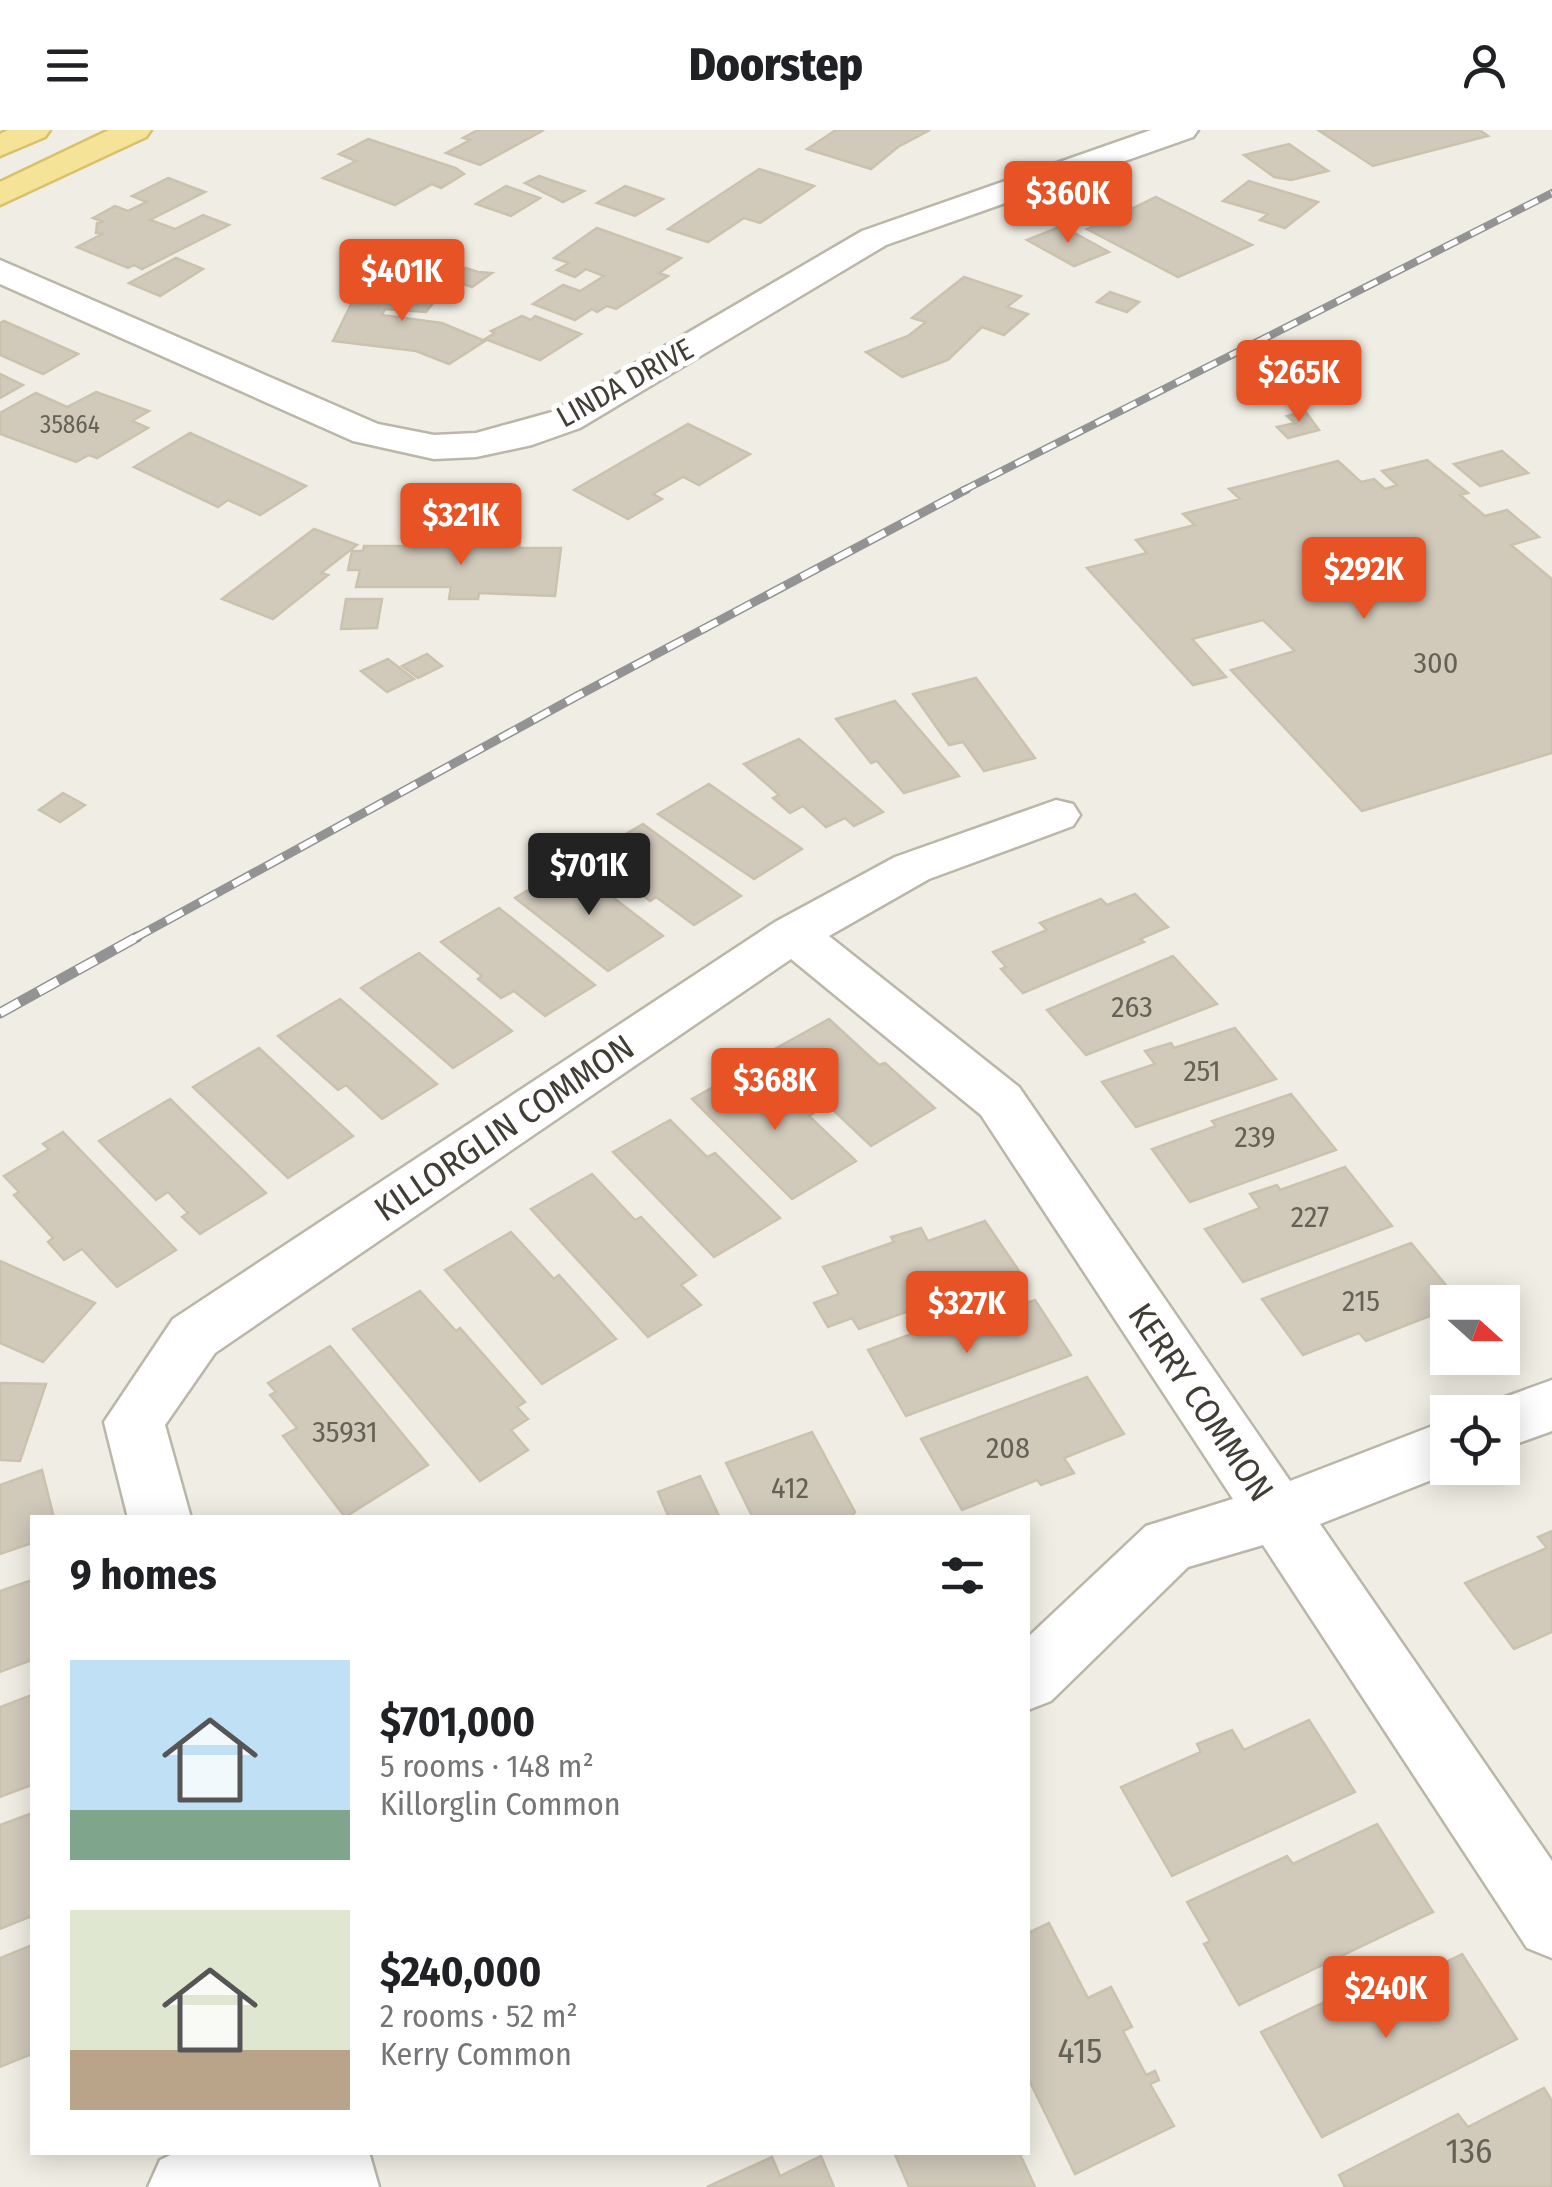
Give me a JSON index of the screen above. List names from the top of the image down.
{
  "streets": {
    "street": ["LINDA DRIVE", "KILLORGLIN COMMON", "KERRY COMMON"]
  },
  "crossings": [
    ["KILLORGLIN COMMON", "KERRY COMMON"]
  ],
  "house_numbers": [
    "35864",
    "300",
    "263",
    "251",
    "239",
    "227",
    "215",
    "35931",
    "208",
    "412",
    "415",
    "136"
  ],
  "north": "right",
  "page": {
    "header": "Doorstep",
    "price": [
      "$360K",
      "$401K",
      "$265K",
      "$321K",
      "$292K",
      "$701K",
      "$368K",
      "$327K",
      "$240K"
    ],
    "heading": "9 homes",
    "list": [
      {
        "name": "$701,000",
        "note": "5 rooms · 148 m² · Killorglin Common"
      },
      {
        "name": "$240,000",
        "note": "2 rooms · 52 m² · Kerry Common"
      }
    ]
  }
}
